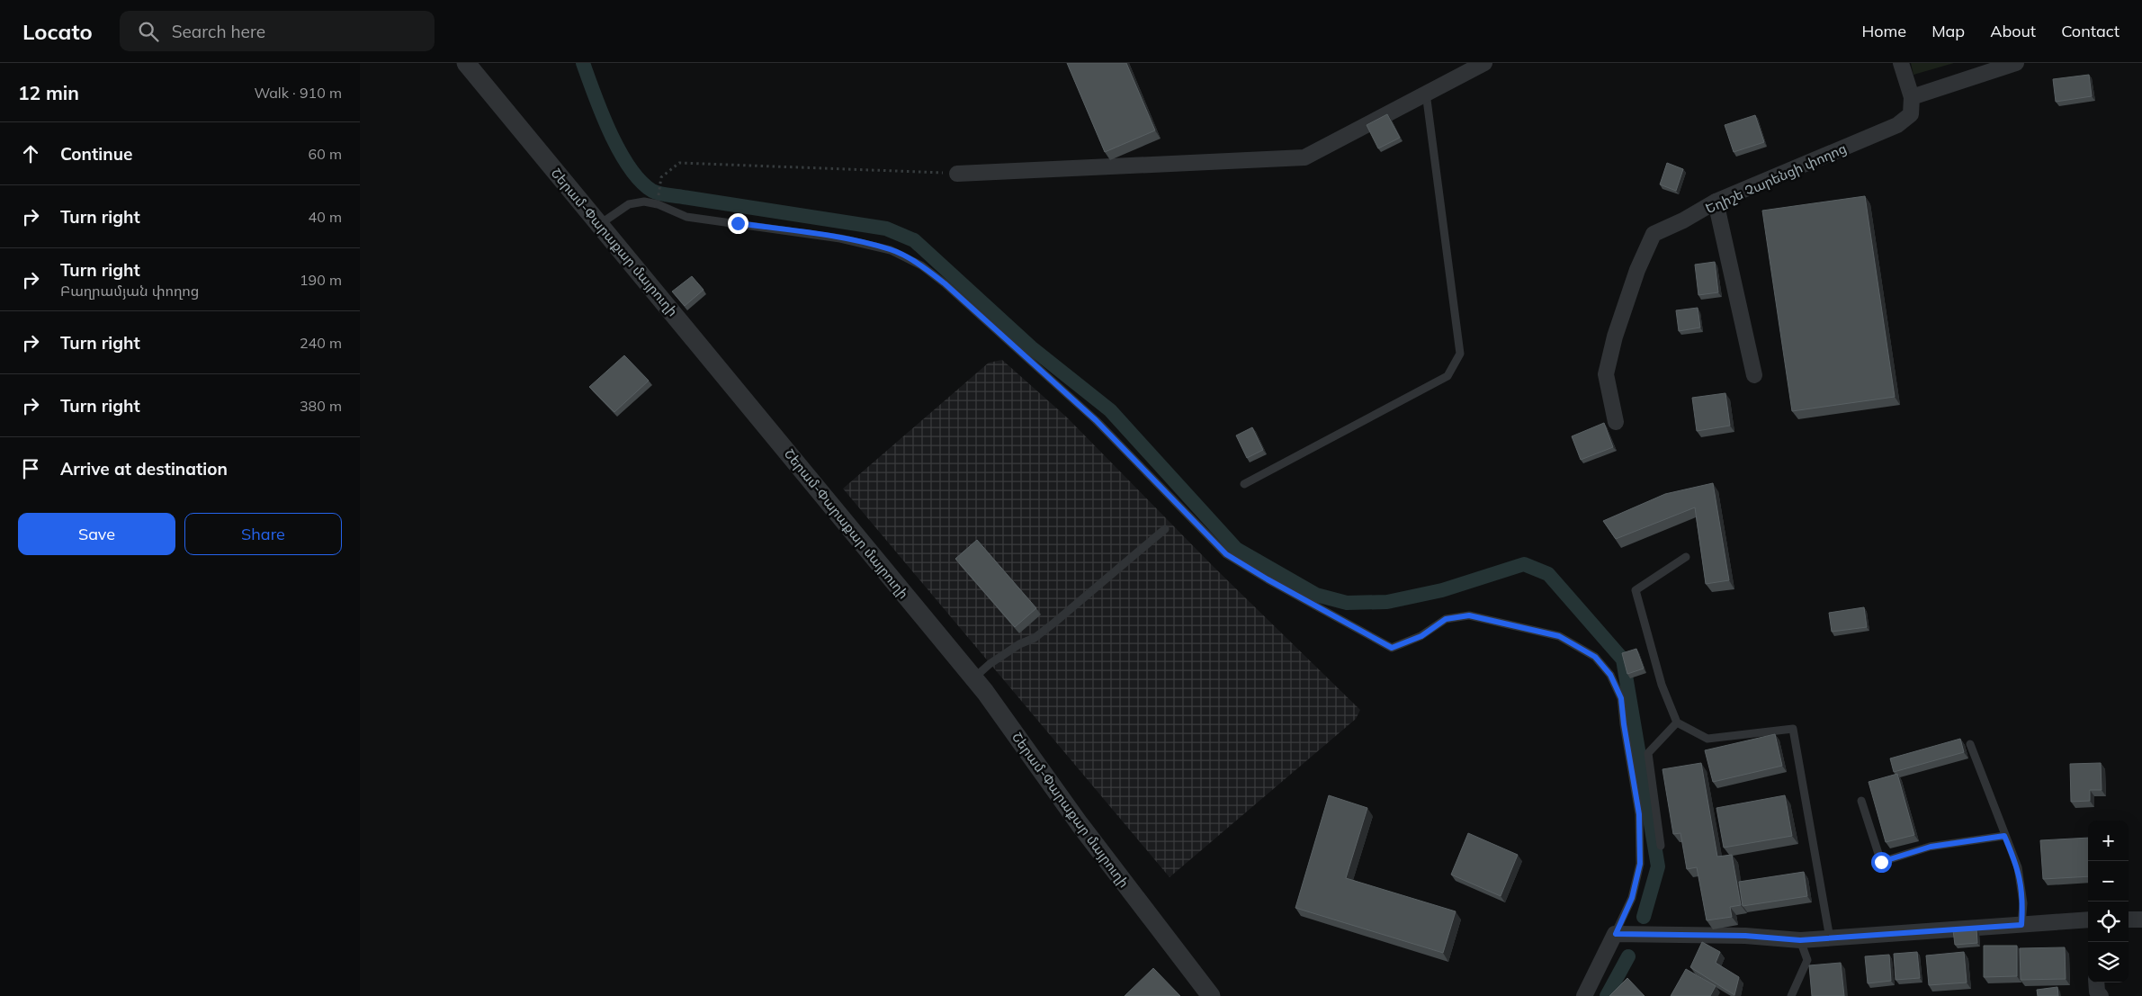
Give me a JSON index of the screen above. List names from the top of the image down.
{
  "streets": {
    "street": ["Եղիշե Չարենցի փողոց", "Շերամ-Փարաքար մայրուղի"]
  },
  "page": {
    "header": "Locato",
    "search": "Search here",
    "nav": [
      "Home",
      "Map",
      "About",
      "Contact"
    ],
    "heading": ["12 min", "Walk · 910 m"],
    "list": [
      ["Continue", "60 m"],
      ["Turn right", "40 m"],
      ["Turn right", "Բաղրամյան փողոց", "190 m"],
      ["Turn right", "240 m"],
      ["Turn right", "380 m"],
      "Arrive at destination"
    ],
    "buttons": ["Save", "Share"],
    "map_buttons": ["+", "−"]
  }
}
